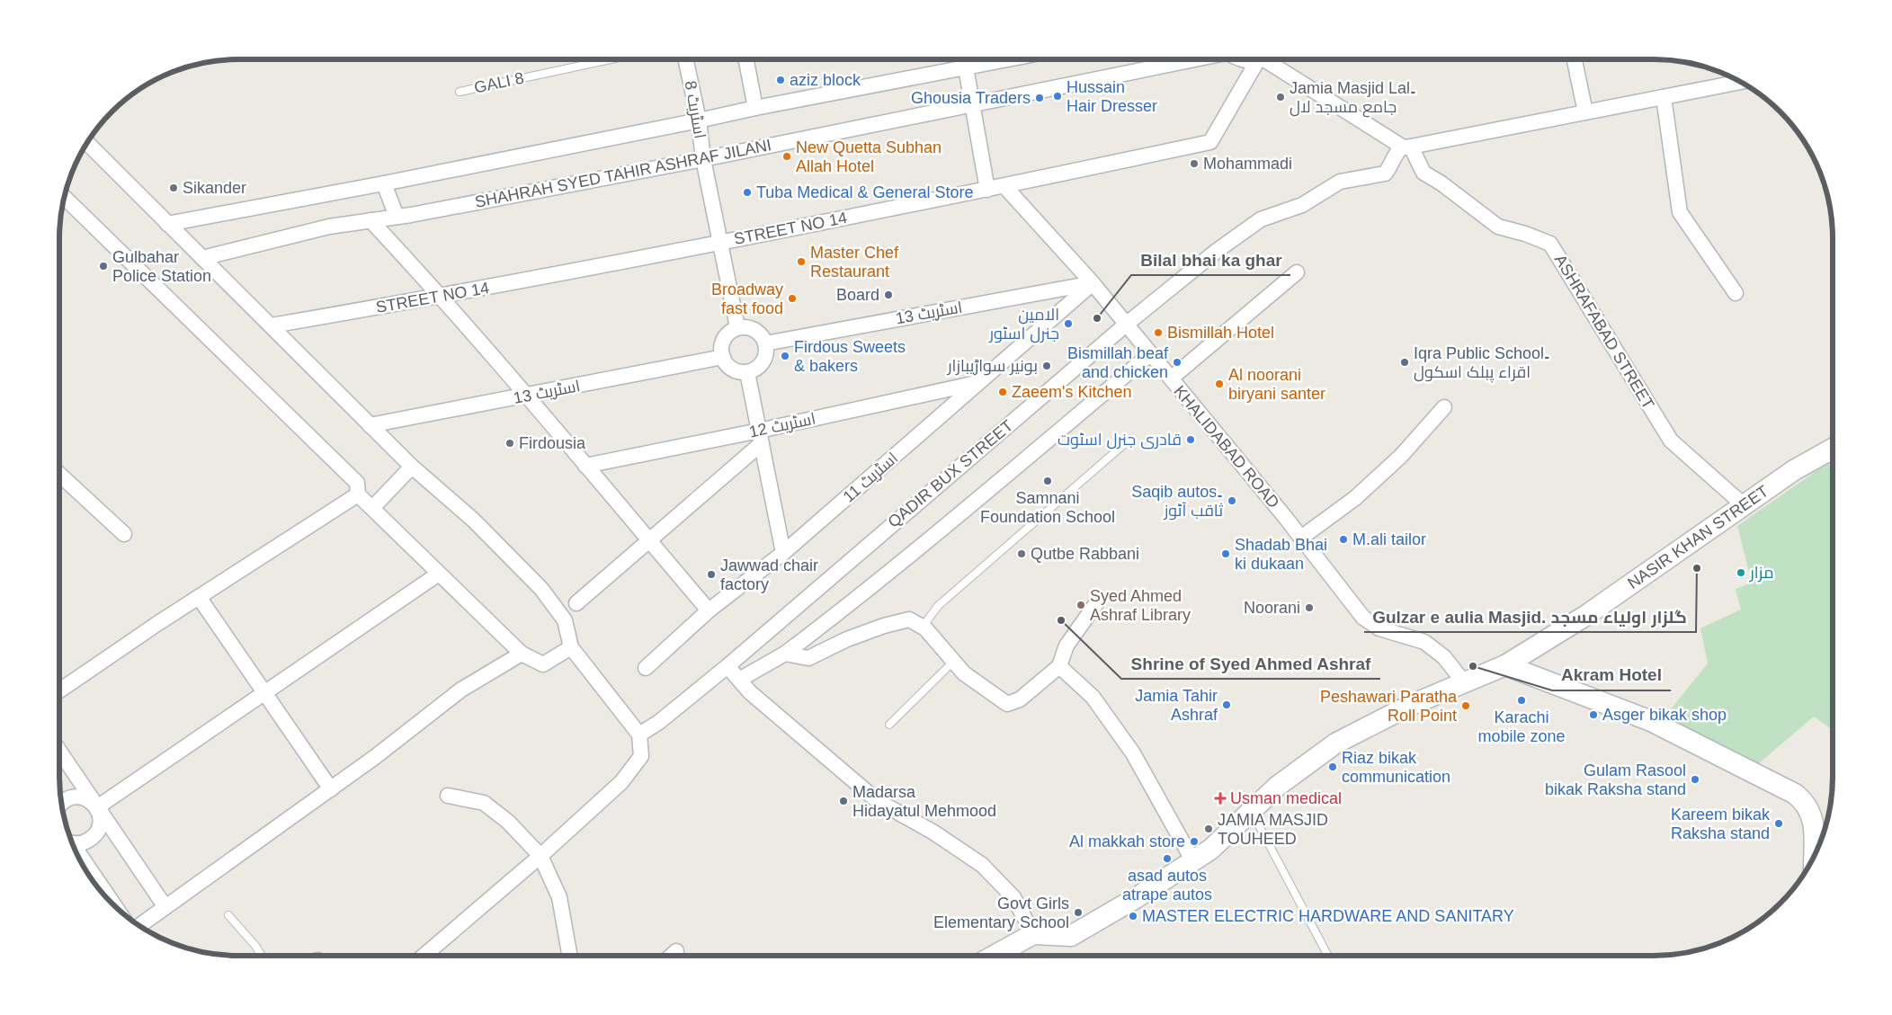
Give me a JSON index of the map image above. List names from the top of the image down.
{
  "streets": {
    "street": [
      "اسٹریٹ 8",
      "SHAHRAH SYED TAHIR ASHRAF JILANI",
      "STREET NO 14",
      "اسٹریٹ 13",
      "ASHRAFABAD STREET",
      "اسٹریٹ 12",
      "KHALIDABAD ROAD",
      "QADIR BUX STREET",
      "اسٹریٹ 11",
      "NASIR KHAN STREET"
    ],
    "lane": ["GALI 8"]
  },
  "crossings": [
    ["اسٹریٹ 8", "SHAHRAH SYED TAHIR ASHRAF JILANI"],
    ["اسٹریٹ 8", "STREET NO 14"],
    ["اسٹریٹ 8", "اسٹریٹ 13"],
    ["STREET NO 14", "KHALIDABAD ROAD"],
    ["اسٹریٹ 13", "KHALIDABAD ROAD"],
    ["اسٹریٹ 13", "اسٹریٹ 11"],
    ["ASHRAFABAD STREET", "QADIR BUX STREET"],
    ["ASHRAFABAD STREET", "NASIR KHAN STREET"],
    ["اسٹریٹ 12", "اسٹریٹ 11"],
    ["KHALIDABAD ROAD", "QADIR BUX STREET"],
    ["KHALIDABAD ROAD", "اسٹریٹ 11"],
    ["KHALIDABAD ROAD", "NASIR KHAN STREET"]
  ],
  "places": {
    "other": [
      "aziz block",
      "Hussain Hair Dresser",
      "Jamia Masjid Lal۔ جامع مسجد لال",
      "Ghousia Traders",
      "New Quetta Subhan Allah Hotel",
      "Mohammadi",
      "Sikander",
      "Tuba Medical & General Store",
      "Master Chef Restaurant",
      "Gulbahar Police Station",
      "Board",
      "Broadway fast food",
      "Bilal bhai ka ghar",
      "الامین جنرل اسٹور",
      "Bismillah Hotel",
      "Firdous Sweets & bakers",
      "Bismillah beaf and chicken",
      "Iqra Public School۔ اقراء پبلک اسکول",
      "بونیر سواڑیبازار",
      "Al noorani biryani santer",
      "Zaeem's Kitchen",
      "قادری جنرل اسٹوت",
      "Firdousia",
      "Samnani Foundation School",
      "Saqib autos۔ ثاقب آٹوز",
      "M.ali tailor",
      "Qutbe Rabbani",
      "Shadab Bhai ki dukaan",
      "Gulzar e aulia Masjid. گلزار اولیاء مسجد",
      "مزار",
      "Jawwad chair factory",
      "Syed Ahmed Ashraf Library",
      "Noorani",
      "Shrine of Syed Ahmed Ashraf",
      "Akram Hotel",
      "Karachi mobile zone",
      "Jamia Tahir Ashraf",
      "Peshawari Paratha Roll Point",
      "Asger bikak shop",
      "Riaz bikak communication",
      "Gulam Rasool bikak Raksha stand",
      "Madarsa Hidayatul Mehmood",
      "Kareem bikak Raksha stand",
      "JAMIA MASJID TOUHEED",
      "Al makkah store",
      "asad autos atrape autos",
      "Govt Girls Elementary School",
      "MASTER ELECTRIC HARDWARE AND SANITARY"
    ],
    "health": ["Usman medical"]
  }
}
